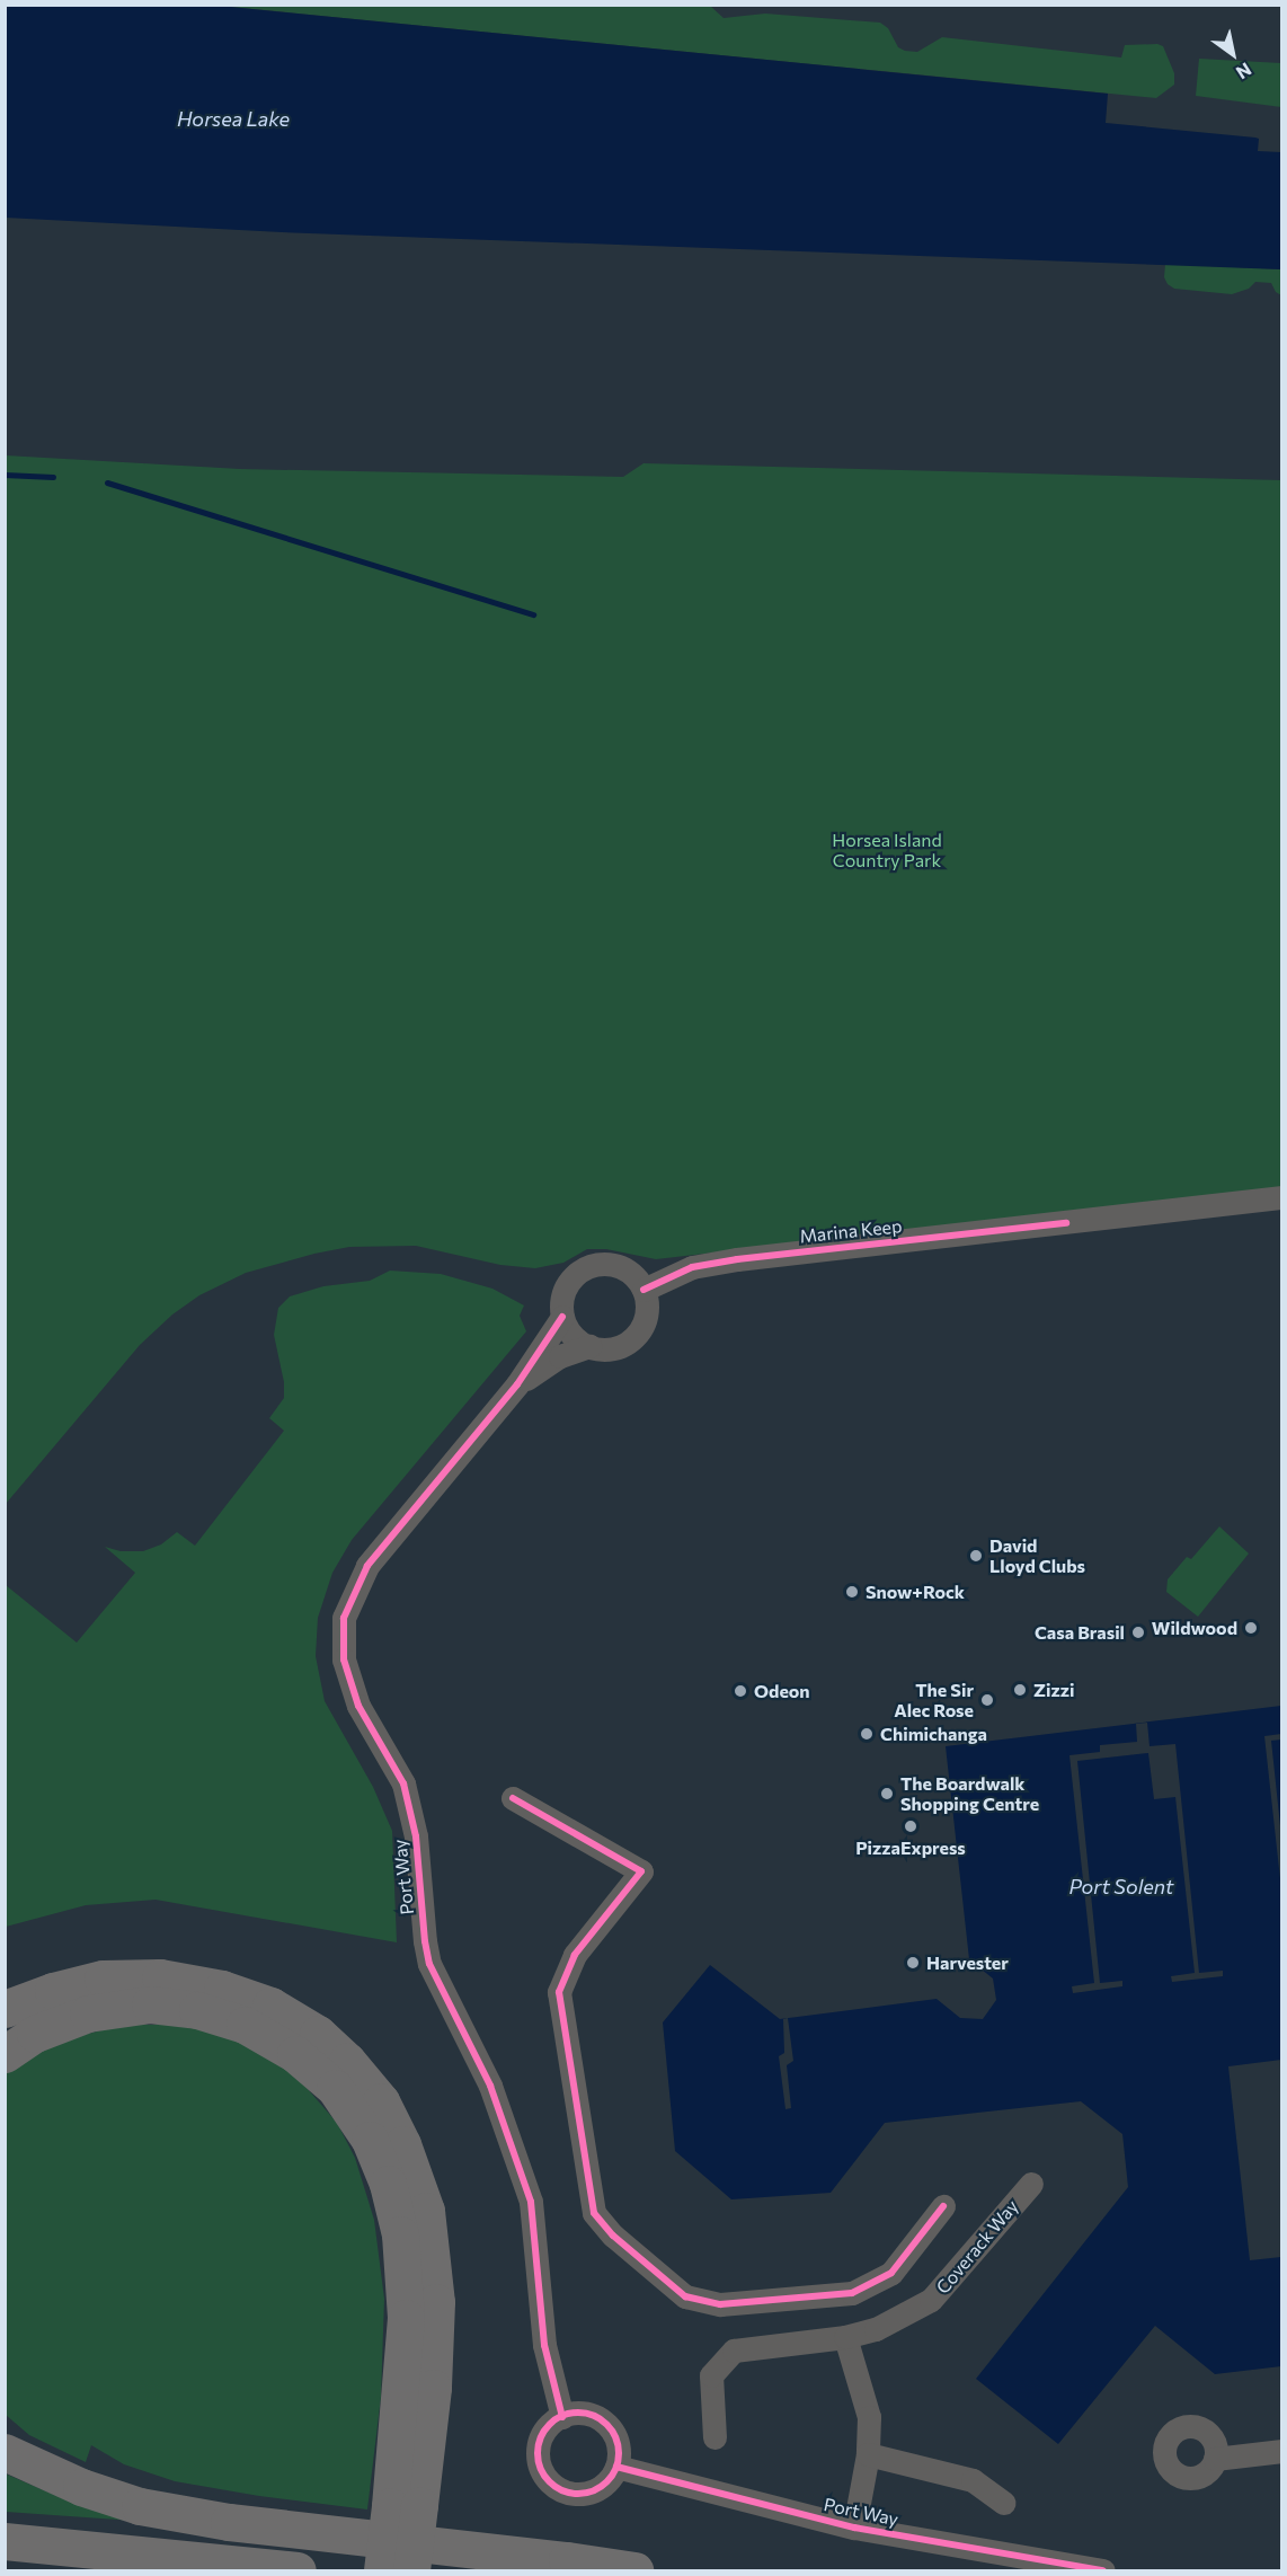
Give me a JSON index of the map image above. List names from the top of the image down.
{
  "streets": {
    "street": ["Marina Keep", "Port Way", "Coverack Way"]
  },
  "crossings": [
    ["Marina Keep", "Port Way"]
  ],
  "water": ["Horsea Lake", "Port Solent"],
  "parks": ["Horsea Island Country Park"],
  "places": [
    "David Lloyd Clubs",
    "Snow+Rock",
    "Wildwood",
    "Casa Brasil",
    "Zizzi",
    "Odeon",
    "The Sir Alec Rose",
    "Chimichanga",
    "The Boardwalk Shopping Centre",
    "PizzaExpress",
    "Harvester"
  ],
  "north": "bottom right"
}
